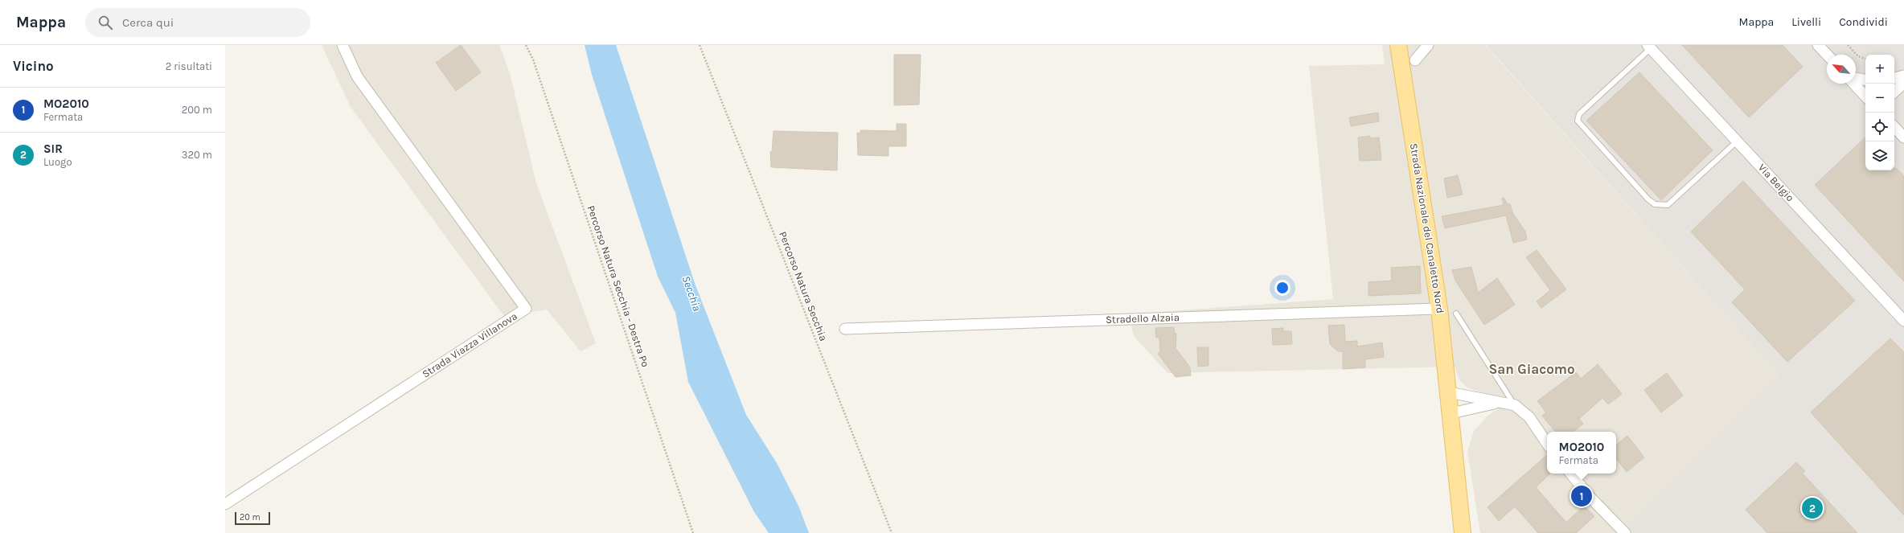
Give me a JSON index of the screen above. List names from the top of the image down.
{
  "streets": {
    "main road": ["Strada Nazionale del Canaletto Nord"],
    "street": ["Via Belgio", "Stradello Alzaia", "Strada Viazza Villanova"],
    "path": ["Percorso Natura Secchia - Destra Po", "Percorso Natura Secchia"]
  },
  "crossings": [
    ["Strada Nazionale del Canaletto Nord", "Stradello Alzaia"]
  ],
  "districts": ["San Giacomo"],
  "water": ["Secchia"],
  "scale_bar": "20 m",
  "north": "top left",
  "page": {
    "header": "Mappa",
    "search": "Cerca qui",
    "nav": ["Mappa", "Livelli", "Condividi"],
    "heading": ["Vicino", "2 risultati"],
    "map_buttons": ["+", "−"],
    "list": [
      {
        "mark": "1",
        "name": "MO2010",
        "note": "Fermata",
        "value": "200 m"
      },
      {
        "mark": "2",
        "name": "SIR",
        "note": "Luogo",
        "value": "320 m"
      }
    ],
    "popup": ["MO2010", "Fermata"],
    "pins": ["1", "2"],
    "scale": "20 m"
  }
}
